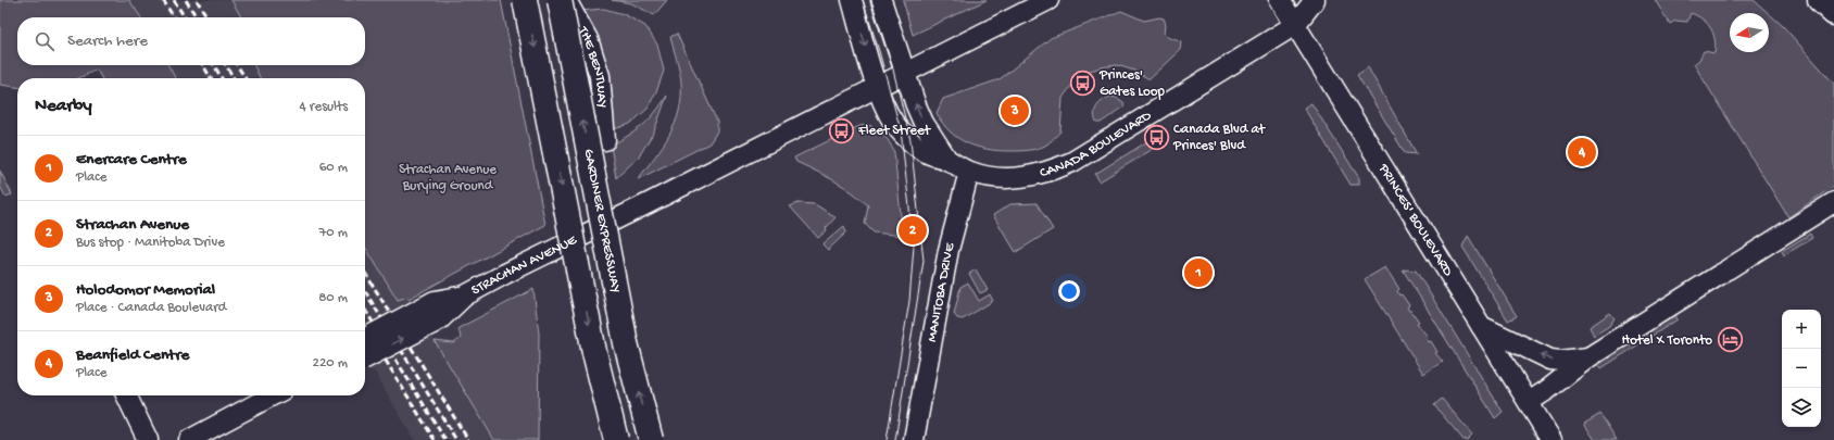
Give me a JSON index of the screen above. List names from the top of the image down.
{
  "streets": {
    "highway": ["GARDINER EXPRESSWAY"],
    "street": [
      "THE BENTWAY",
      "CANADA BOULEVARD",
      "PRINCES' BOULEVARD",
      "STRACHAN AVENUE",
      "MANITOBA DRIVE"
    ]
  },
  "crossings": [
    ["CANADA BOULEVARD", "PRINCES' BOULEVARD"],
    ["CANADA BOULEVARD", "MANITOBA DRIVE"]
  ],
  "parks": ["Strachan Avenue Burying Ground"],
  "places": {
    "bus stop": ["Princes' Gates Loop", "Fleet Street", "Canada Blvd at Princes' Blvd"],
    "hotel": ["Hotel X Toronto"]
  },
  "north": "left",
  "page": {
    "search": "Search here",
    "heading": ["Nearby", "4 results"],
    "pins": [
      "3",
      "4",
      "2",
      "1"
    ],
    "list": [
      {
        "mark": "1",
        "name": "Enercare Centre",
        "note": "Place",
        "value": "60 m"
      },
      {
        "mark": "2",
        "name": "Strachan Avenue",
        "note": "Bus stop · Manitoba Drive",
        "value": "70 m"
      },
      {
        "mark": "3",
        "name": "Holodomor Memorial",
        "note": "Place · Canada Boulevard",
        "value": "80 m"
      },
      {
        "mark": "4",
        "name": "Beanfield Centre",
        "note": "Place",
        "value": "220 m"
      }
    ],
    "map_buttons": ["+", "−"]
  }
}
